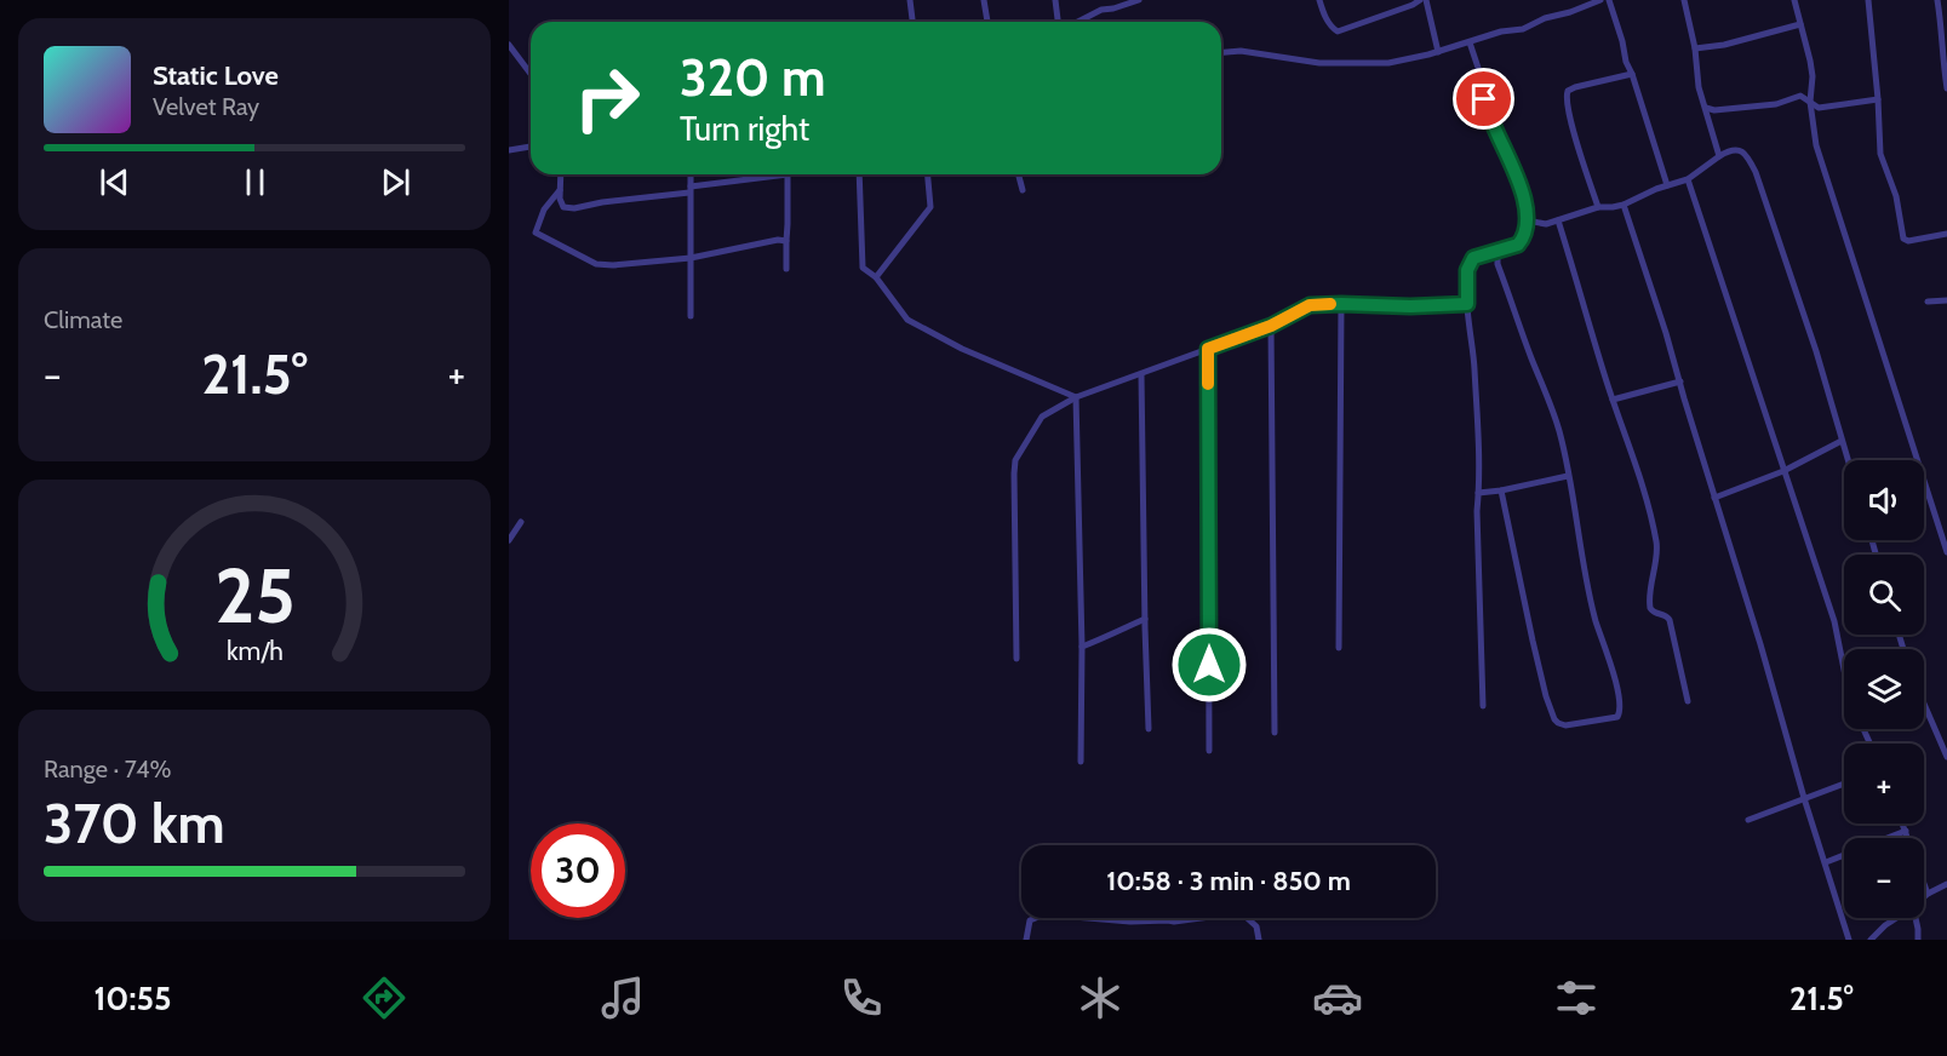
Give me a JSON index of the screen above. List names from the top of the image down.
{
  "page": {
    "turn": ["320 m", "Turn right"],
    "song": ["Static Love", "Velvet Ray"],
    "tile": [
      "Climate",
      ["Range · 74%", "370 km"]
    ],
    "heat": ["−", "21.5°", "+"],
    "map_buttons": ["+", "−"],
    "limit": "30",
    "trip": "10:58 · 3 min · 850 m",
    "tabs": ["10:55", "21.5°"],
    "gauge": ["25", "km/h"]
  }
}
